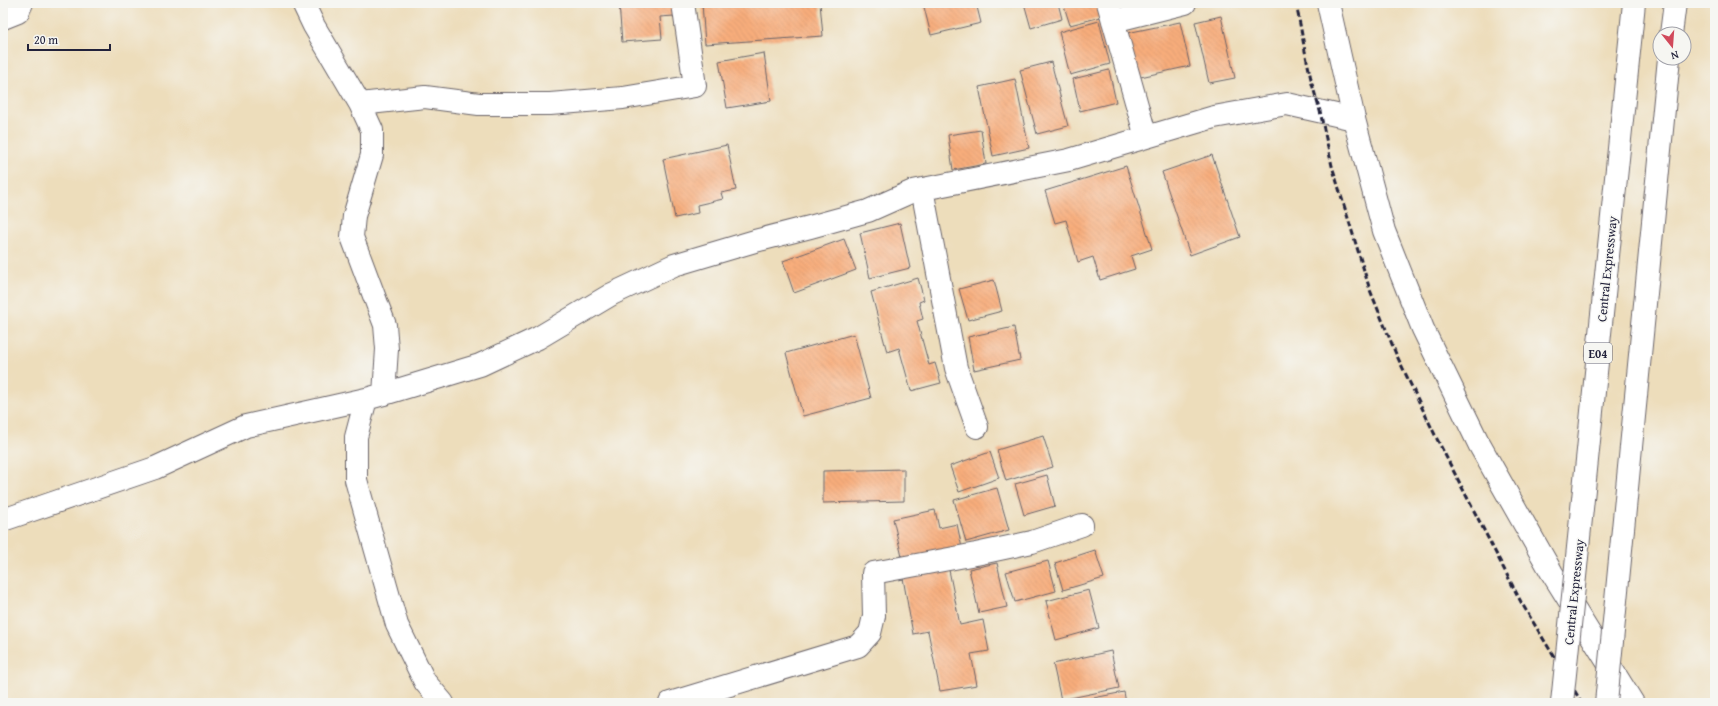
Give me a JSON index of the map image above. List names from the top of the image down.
{
  "streets": {
    "main road": ["Central Expressway", "E04"]
  },
  "scale_bar": "20 m",
  "north": "bottom"
}
